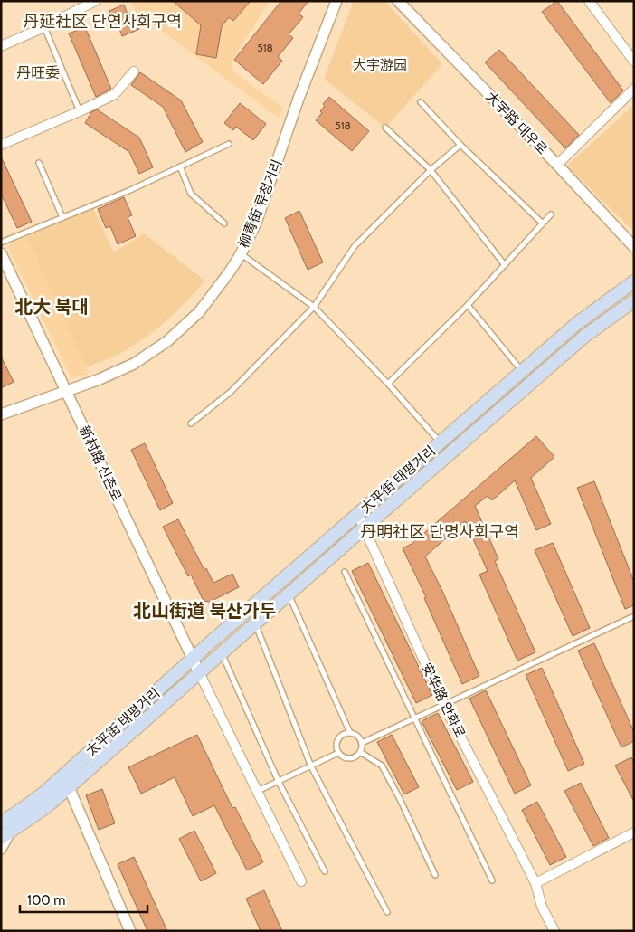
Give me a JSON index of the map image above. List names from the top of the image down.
{
  "streets": {
    "main road": ["太平街 태평거리"],
    "street": [
      "大宇路 대우로",
      "柳青街 류청거리",
      "新村路 신촌로",
      "安华路 안화로"
    ]
  },
  "crossings": [
    ["柳青街 류청거리", "新村路 신촌로"],
    ["新村路 신촌로", "太平街 태평거리"],
    ["太平街 태평거리", "安华路 안화로"]
  ],
  "districts": [
    "丹延社区 단연사회구역",
    "丹旺委",
    "北大 북대",
    "丹明社区 단명사회구역",
    "北山街道 북산가두"
  ],
  "parks": ["大宇游园"],
  "house_numbers": ["518", "518"],
  "scale_bar": "100 m"
}
